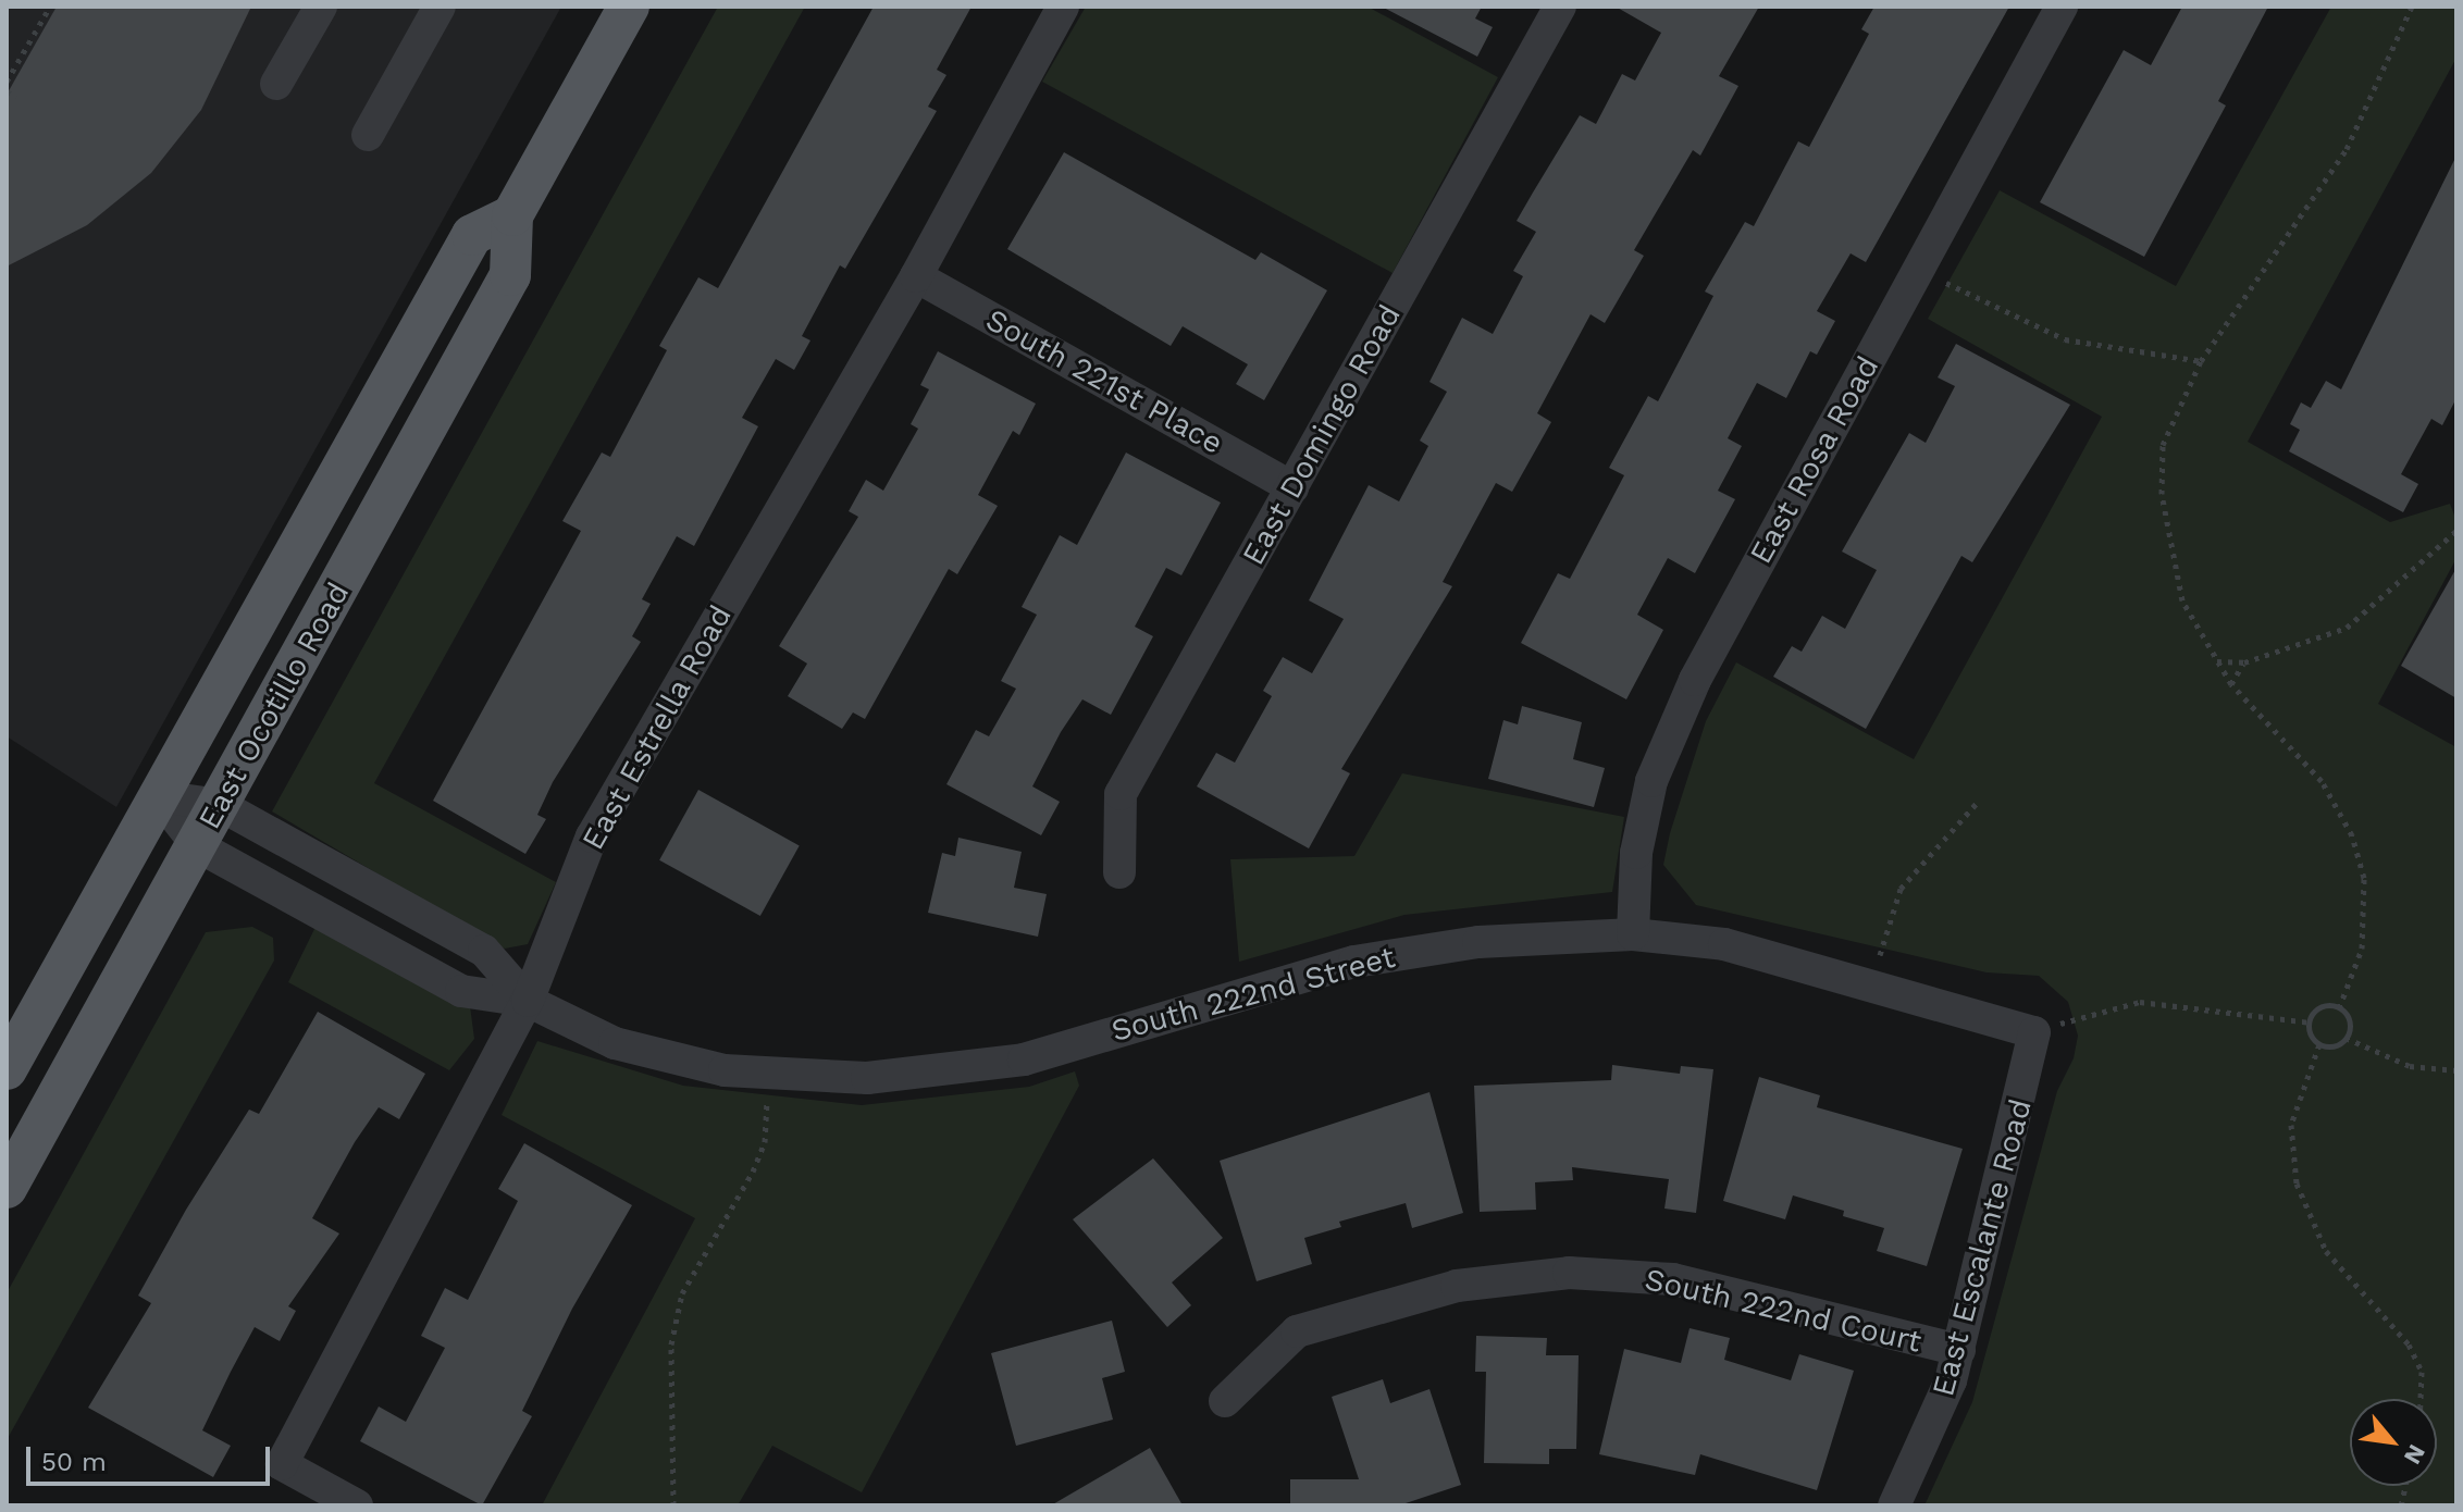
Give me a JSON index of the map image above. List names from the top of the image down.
{
  "streets": {
    "main road": ["East Ocotillo Road"],
    "street": [
      "South 221st Place",
      "East Domingo Road",
      "East Rosa Road",
      "East Estrella Road",
      "South 222nd Street",
      "East Escalante Road",
      "South 222nd Court"
    ]
  },
  "crossings": [
    ["South 221st Place", "East Domingo Road"],
    ["South 221st Place", "East Estrella Road"],
    ["East Rosa Road", "South 222nd Street"],
    ["East Ocotillo Road", "South 222nd Street"],
    ["East Estrella Road", "South 222nd Street"],
    ["South 222nd Street", "East Escalante Road"],
    ["East Escalante Road", "South 222nd Court"]
  ],
  "scale_bar": "50 m",
  "north": "bottom right"
}
